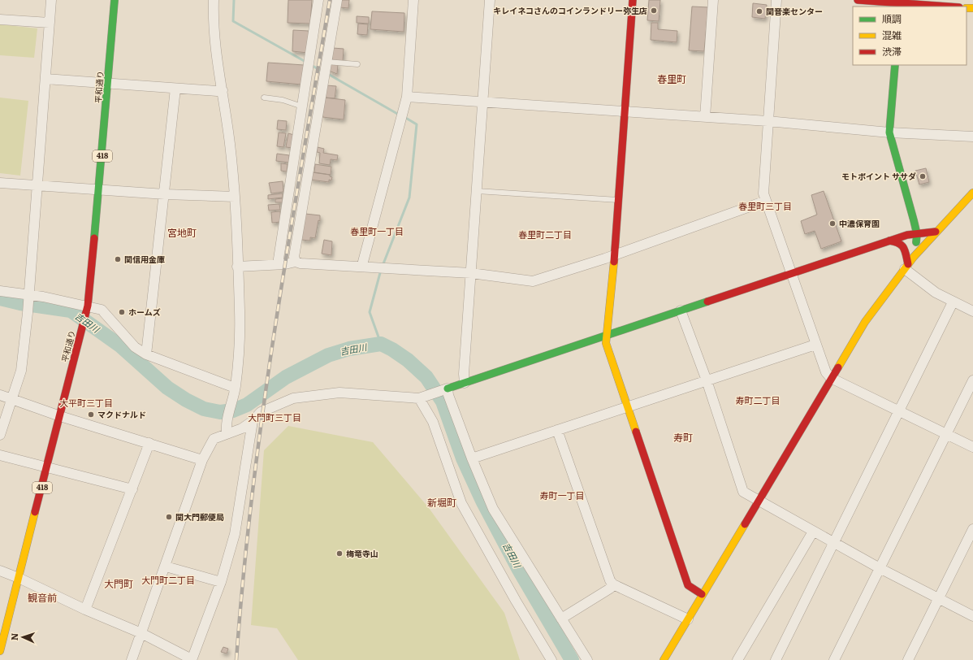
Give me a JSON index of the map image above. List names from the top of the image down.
{
  "streets": {
    "main road": ["平和通り", "418"]
  },
  "districts": [
    "春里町",
    "春里町三丁目",
    "春里町一丁目",
    "宮地町",
    "春里町二丁目",
    "寿町二丁目",
    "大平町三丁目",
    "大門町三丁目",
    "寿町",
    "寿町一丁目",
    "新堀町",
    "大門町二丁目",
    "大門町",
    "観音前"
  ],
  "water": ["吉田川"],
  "places": [
    "キレイネコさんのコインランドリー弥生店",
    "関音楽センター",
    "モトポイント ササダ",
    "中濃保育園",
    "関信用金庫",
    "ホームズ",
    "マクドナルド",
    "関大門郵便局",
    "梅竜寺山"
  ],
  "legend": ["順調", "混雑", "渋滞"],
  "north": "left"
}
